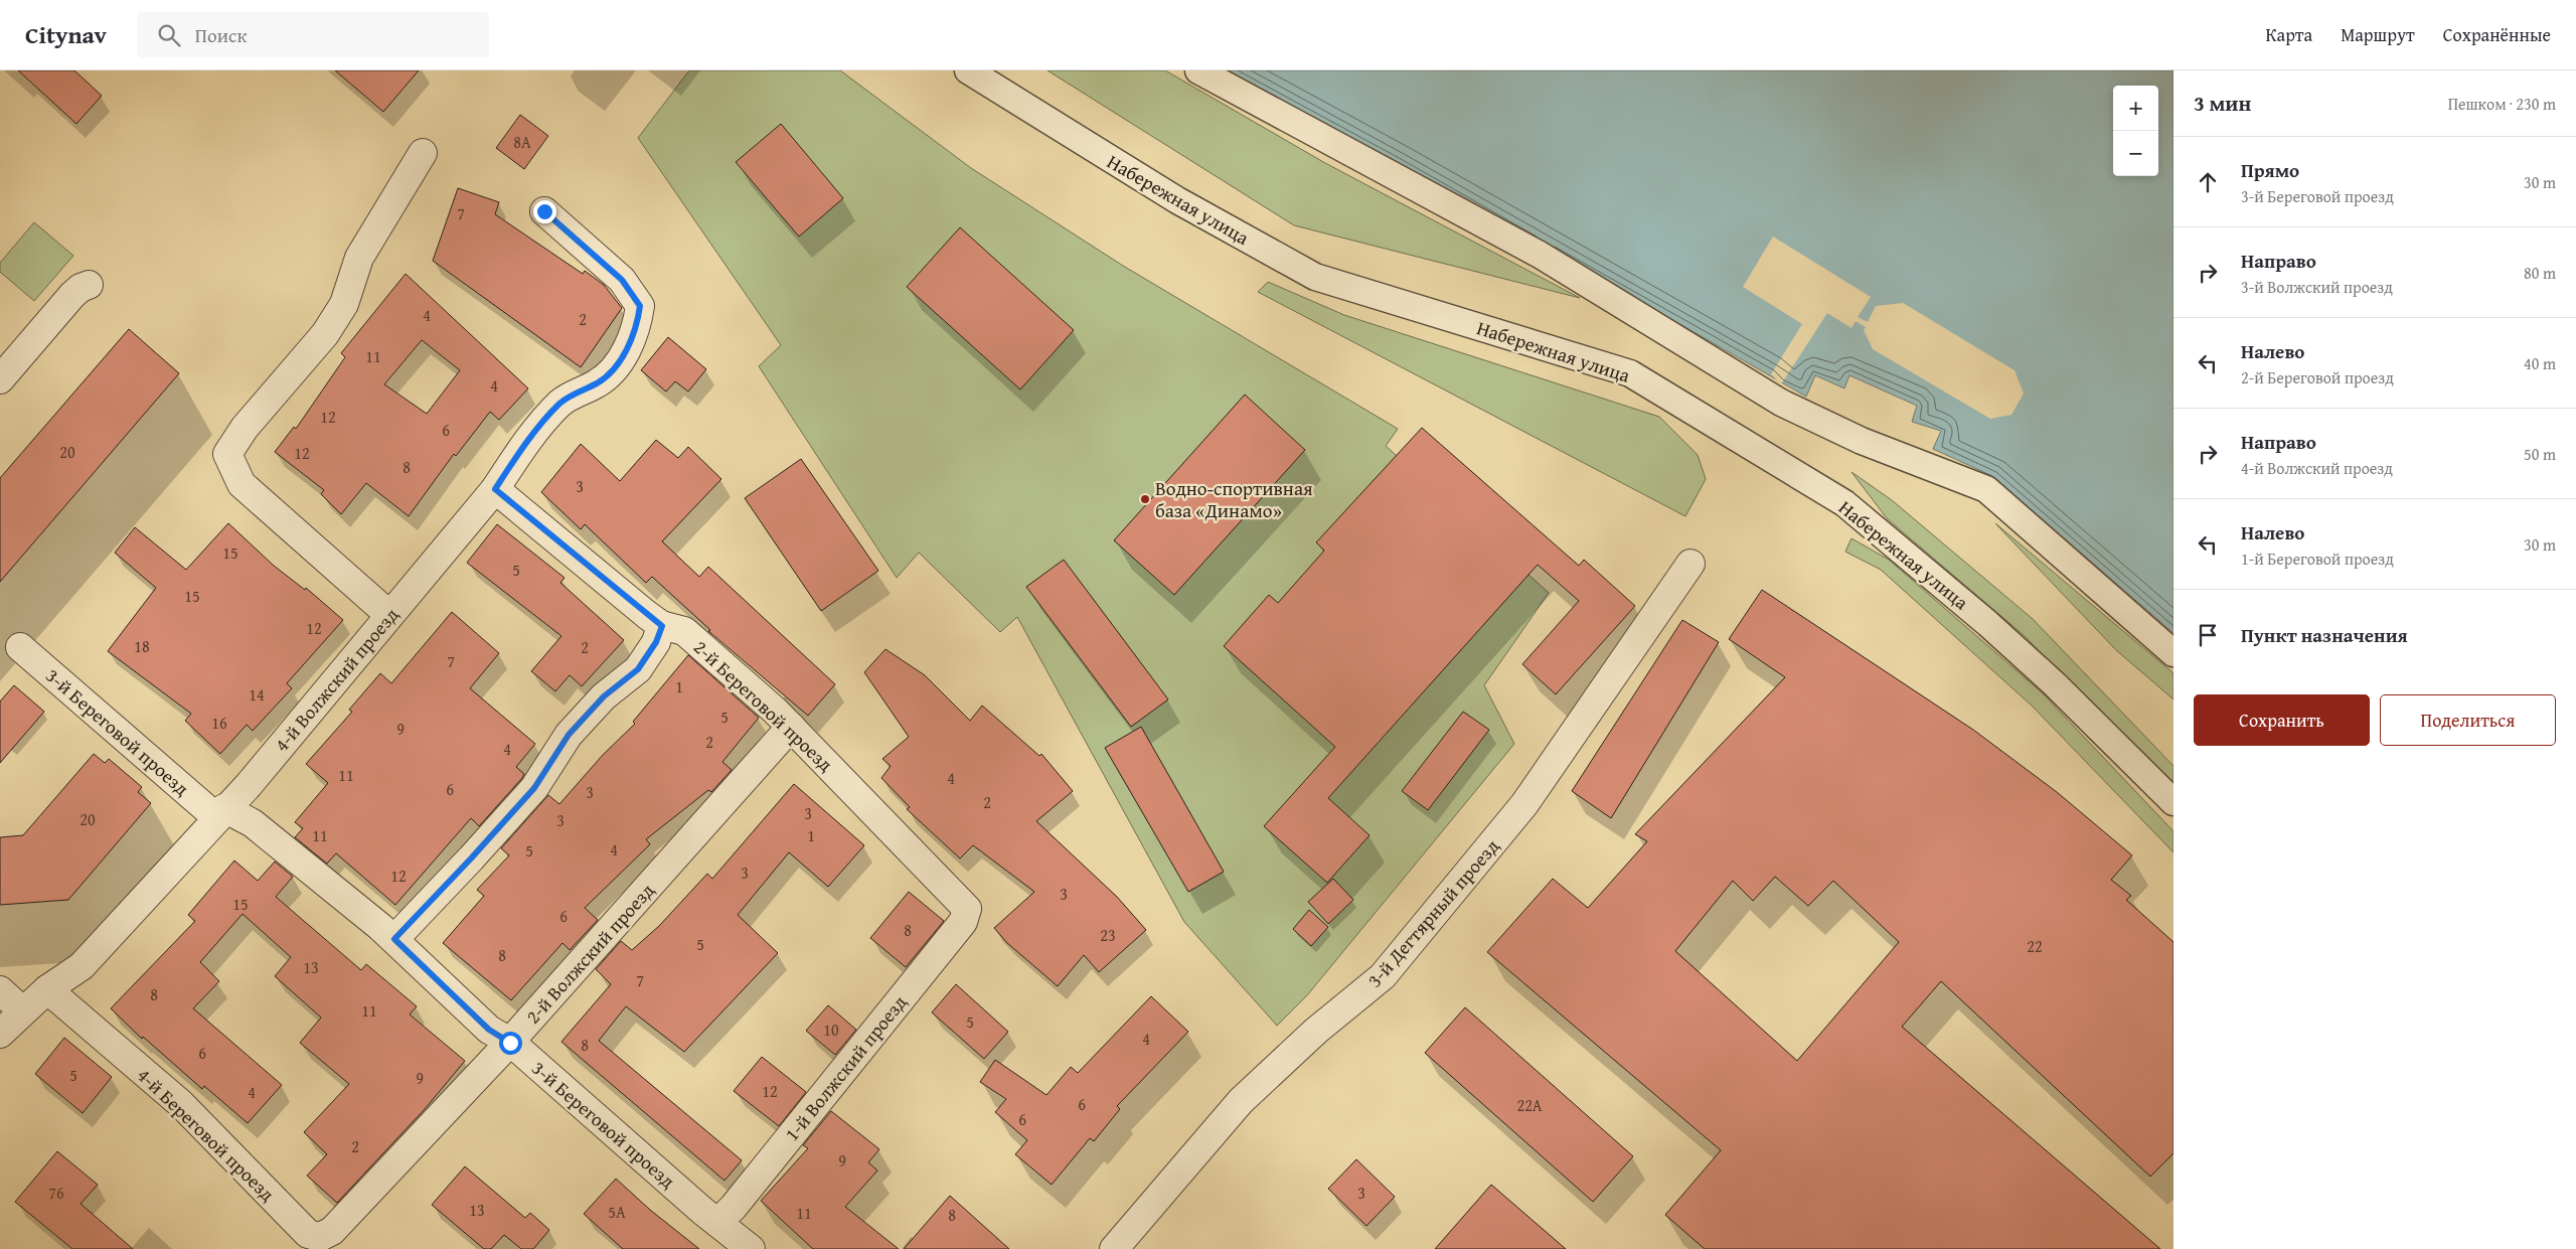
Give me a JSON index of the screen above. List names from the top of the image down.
{
  "streets": {
    "street": [
      "Набережная улица",
      "4-й Волжский проезд",
      "2-й Береговой проезд",
      "3-й Береговой проезд",
      "3-й Дегтярный проезд",
      "2-й Волжский проезд",
      "1-й Волжский проезд",
      "4-й Береговой проезд"
    ]
  },
  "crossings": [
    ["4-й Волжский проезд", "2-й Береговой проезд"],
    ["4-й Волжский проезд", "3-й Береговой проезд"],
    ["4-й Волжский проезд", "4-й Береговой проезд"],
    ["2-й Береговой проезд", "2-й Волжский проезд"],
    ["2-й Береговой проезд", "1-й Волжский проезд"],
    ["3-й Береговой проезд", "2-й Волжский проезд"],
    ["3-й Береговой проезд", "1-й Волжский проезд"],
    ["2-й Волжский проезд", "4-й Береговой проезд"]
  ],
  "places": ["Водно-спортивная база «Динамо»"],
  "house_numbers": [
    "8А",
    "7",
    "4",
    "2",
    "11",
    "4",
    "12",
    "6",
    "20",
    "12",
    "8",
    "3",
    "15",
    "5",
    "15",
    "12",
    "18",
    "2",
    "7",
    "1",
    "14",
    "5",
    "16",
    "9",
    "2",
    "4",
    "11",
    "4",
    "6",
    "3",
    "2",
    "3",
    "20",
    "3",
    "11",
    "1",
    "4",
    "5",
    "3",
    "12",
    "3",
    "15",
    "6",
    "8",
    "23",
    "5",
    "22",
    "8",
    "13",
    "7",
    "8",
    "11",
    "5",
    "10",
    "4",
    "8",
    "6",
    "5",
    "9",
    "12",
    "4",
    "6",
    "22А",
    "6",
    "2",
    "9",
    "76",
    "3",
    "13",
    "5А",
    "11",
    "8"
  ],
  "page": {
    "header": "Citynav",
    "search": "Поиск",
    "nav": ["Карта", "Маршрут", "Сохранённые"],
    "heading": ["3 мин", "Пешком · 230 m"],
    "map_buttons": ["+", "−"],
    "list": [
      ["Прямо", "3-й Береговой проезд", "30 m"],
      ["Направо", "3-й Волжский проезд", "80 m"],
      ["Налево", "2-й Береговой проезд", "40 m"],
      ["Направо", "4-й Волжский проезд", "50 m"],
      ["Налево", "1-й Береговой проезд", "30 m"],
      "Пункт назначения"
    ],
    "buttons": ["Сохранить", "Поделиться"]
  }
}
